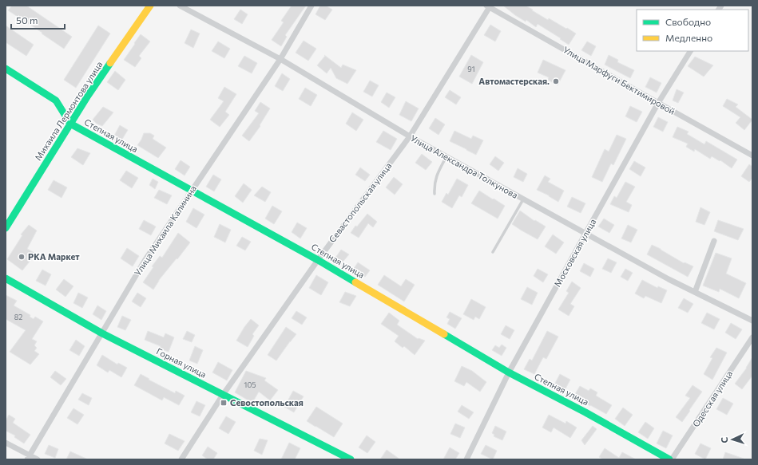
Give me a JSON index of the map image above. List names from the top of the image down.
{
  "streets": {
    "street": [
      "Улица Марфуги Бектимировой",
      "Михаила Лермонтова улица",
      "Степная улица",
      "Улица Александра Толкунова",
      "Севастопольская улица",
      "Улица Михаила Калинина",
      "Московская улица",
      "Горная улица",
      "Одесская улица"
    ]
  },
  "crossings": [
    ["Улица Марфуги Бектимировой", "Севастопольская улица"],
    ["Улица Марфуги Бектимировой", "Московская улица"],
    ["Михаила Лермонтова улица", "Степная улица"],
    ["Степная улица", "Севастопольская улица"],
    ["Степная улица", "Улица Михаила Калинина"],
    ["Степная улица", "Московская улица"],
    ["Улица Александра Толкунова", "Севастопольская улица"],
    ["Улица Александра Толкунова", "Улица Михаила Калинина"],
    ["Улица Александра Толкунова", "Московская улица"],
    ["Севастопольская улица", "Горная улица"],
    ["Улица Михаила Калинина", "Горная улица"]
  ],
  "places": {
    "other": ["Автомастерская.", "РКА Маркет"],
    "transit": ["Севостопольская"]
  },
  "house_numbers": ["91", "82", "105"],
  "legend": ["Свободно", "Медленно"],
  "scale_bar": "50 m",
  "north": "left"
}
